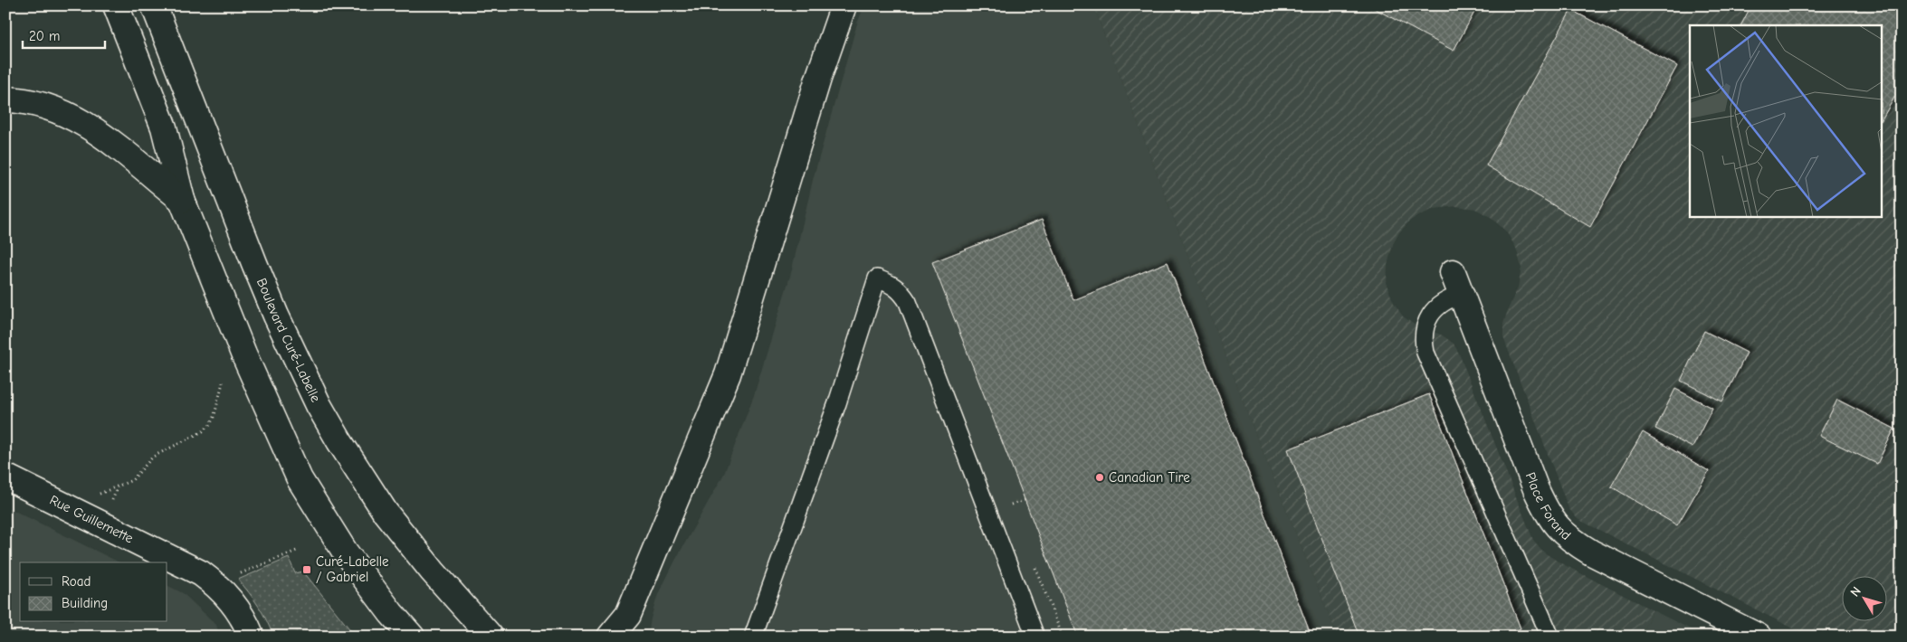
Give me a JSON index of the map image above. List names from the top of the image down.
{
  "streets": {
    "main road": ["Boulevard Curé-Labelle", "Place Forand", "Rue Guillemette"]
  },
  "places": {
    "other": ["Canadian Tire"],
    "transit": ["Curé-Labelle / Gabriel"]
  },
  "legend": ["Road", "Building"],
  "scale_bar": "20 m",
  "north": "top left"
}
